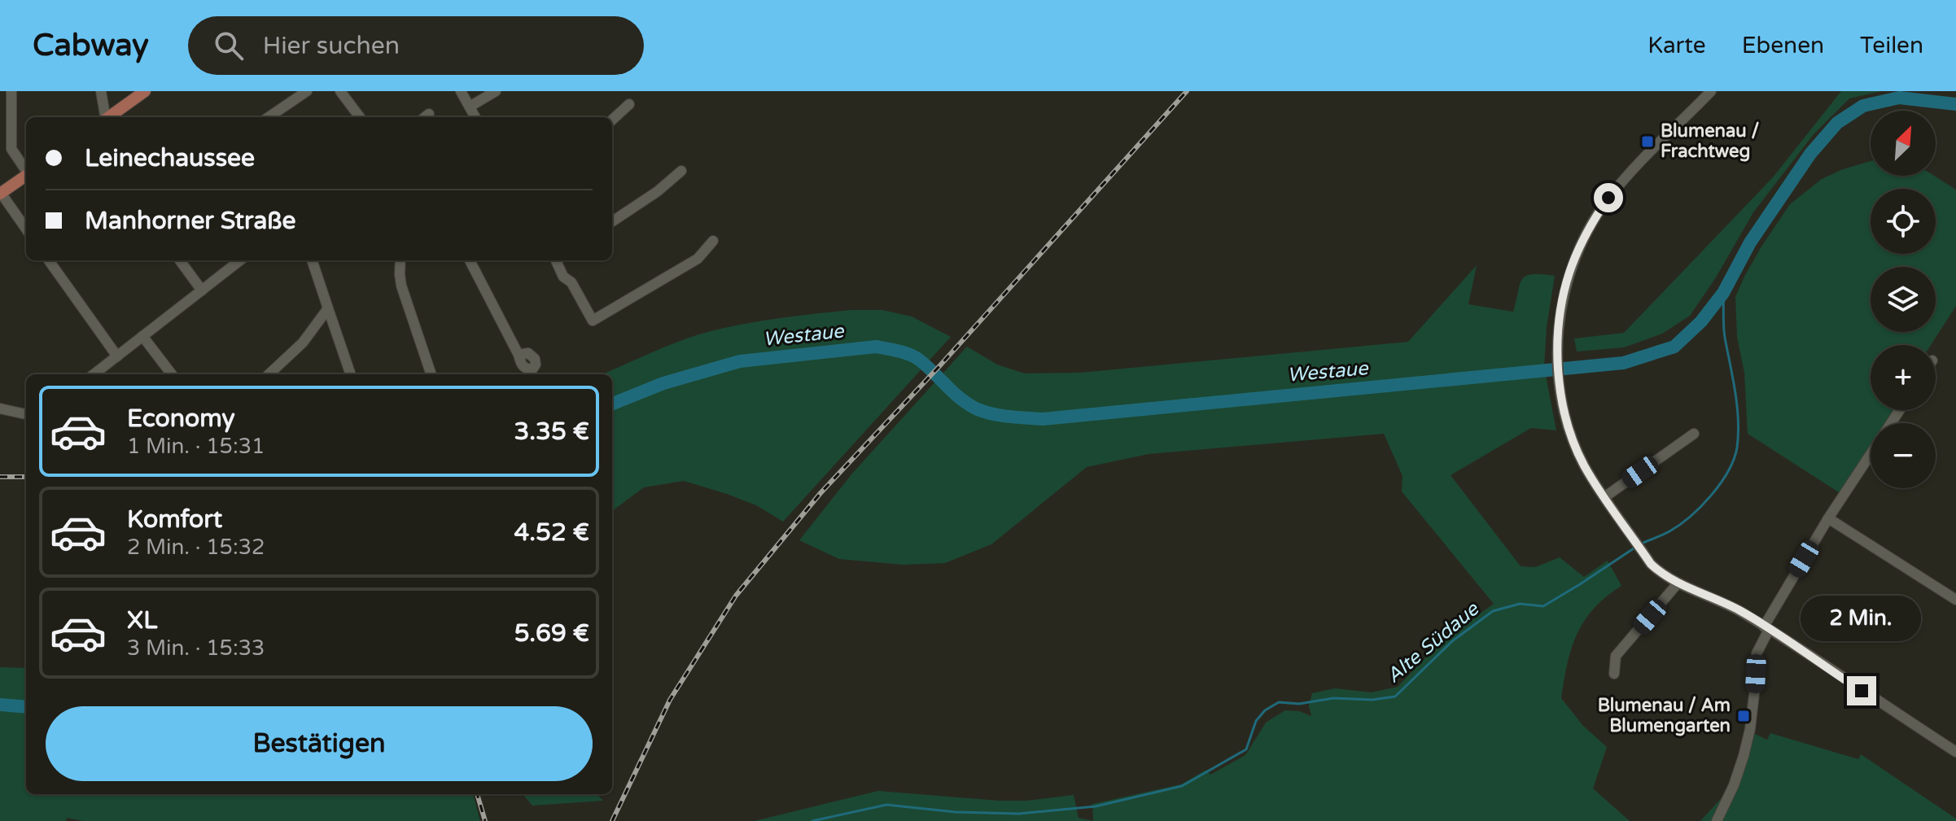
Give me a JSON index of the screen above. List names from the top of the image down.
{
  "water": ["Westaue", "Alte Südaue"],
  "places": {
    "transit": ["Blumenau / Frachtweg", "Blumenau / Am Blumengarten"]
  },
  "north": "top right",
  "page": {
    "header": "Cabway",
    "search": "Hier suchen",
    "nav": ["Karte", "Ebenen", "Teilen"],
    "map_buttons": ["+", "−"],
    "banner": ["Leinechaussee", "Manhorner Straße"],
    "list": [
      {
        "name": "Economy",
        "note": "1 Min. · 15:31",
        "value": "3.35 €"
      },
      {
        "name": "Komfort",
        "note": "2 Min. · 15:32",
        "value": "4.52 €"
      },
      {
        "name": "XL",
        "note": "3 Min. · 15:33",
        "value": "5.69 €"
      }
    ],
    "bubble": "2 Min.",
    "buttons": "Bestätigen"
  }
}
